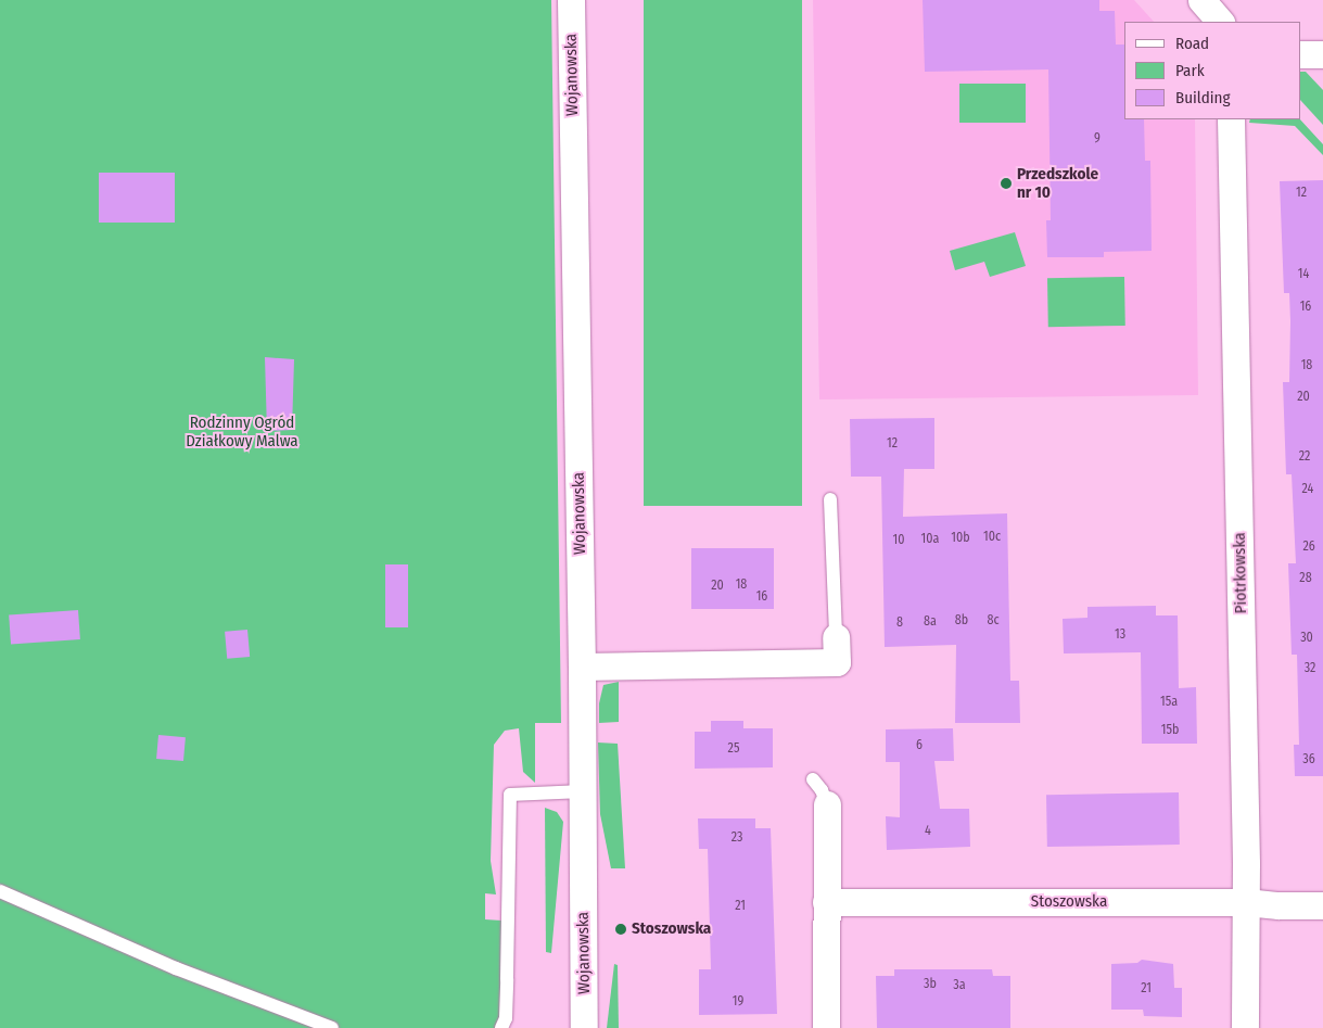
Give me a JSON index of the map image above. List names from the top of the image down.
{
  "streets": {
    "street": ["Wojanowska", "Piotrkowska", "Stoszowska"]
  },
  "crossings": [
    ["Piotrkowska", "Stoszowska"]
  ],
  "parks": ["Rodzinny Ogród Działkowy Malwa"],
  "places": ["Przedszkole nr 10", "Stoszowska"],
  "house_numbers": [
    "9",
    "12",
    "14",
    "16",
    "18",
    "20",
    "12",
    "22",
    "24",
    "10c",
    "10b",
    "10a",
    "10",
    "26",
    "28",
    "18",
    "20",
    "16",
    "8b",
    "8c",
    "8a",
    "8",
    "13",
    "30",
    "32",
    "15a",
    "15b",
    "6",
    "25",
    "36",
    "4",
    "23",
    "21",
    "3b",
    "3a",
    "21",
    "19"
  ],
  "legend": ["Road", "Park", "Building"]
}
